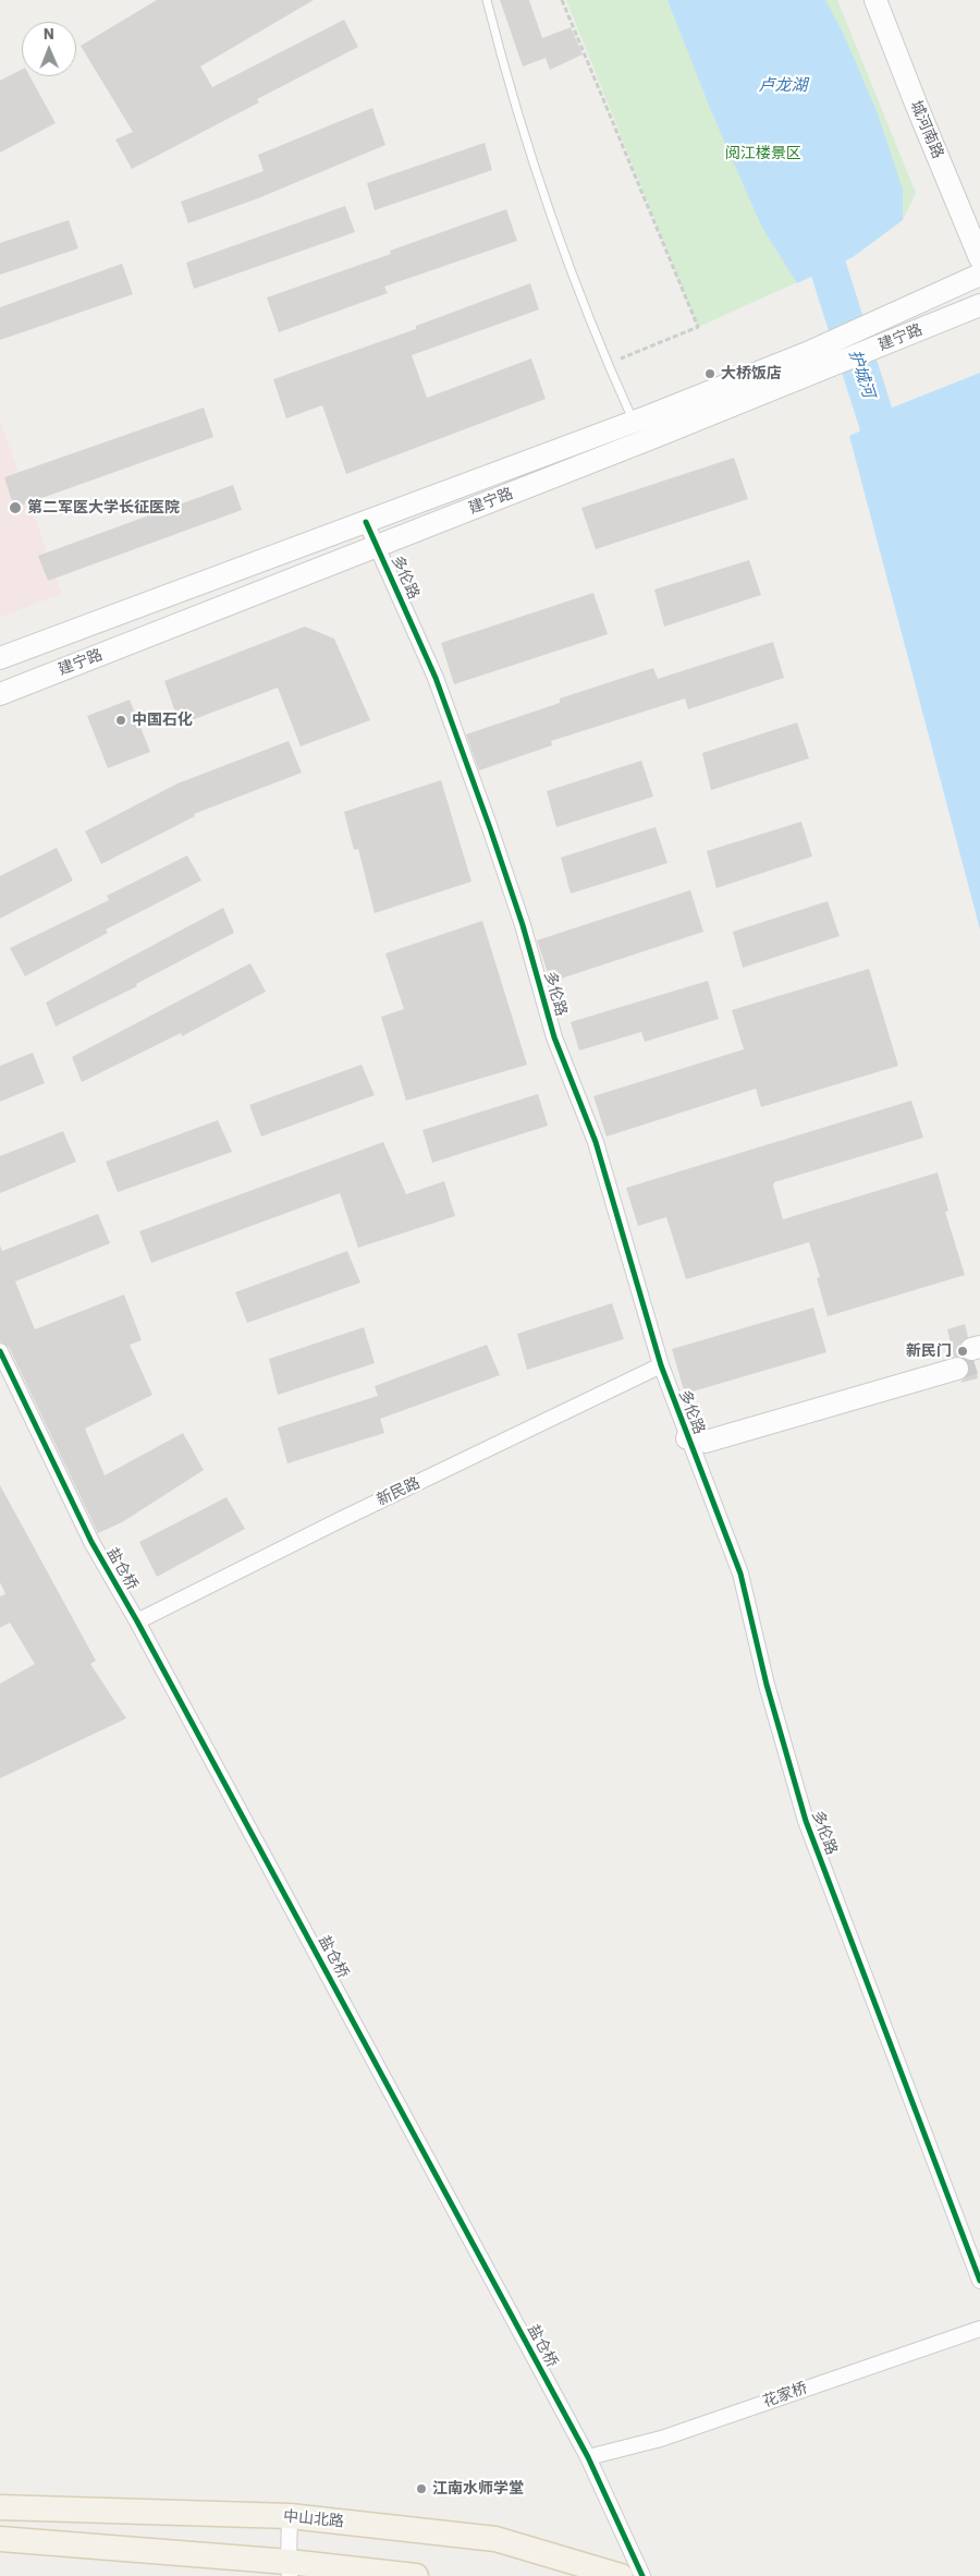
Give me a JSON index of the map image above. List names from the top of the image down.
{
  "streets": {
    "main road": ["城河南路", "建宁路", "中山北路"],
    "street": [
      "多伦路",
      "新民路",
      "盐仓桥",
      "花家桥"
    ]
  },
  "crossings": [
    ["建宁路", "多伦路"],
    ["多伦路", "新民路"],
    ["新民路", "盐仓桥"],
    ["盐仓桥", "花家桥"]
  ],
  "water": ["卢龙湖", "护城河"],
  "parks": ["阅江楼景区"],
  "places": [
    "大桥饭店",
    "第二军医大学长征医院",
    "中国石化",
    "新民门",
    "江南水师学堂"
  ],
  "north": "top"
}
